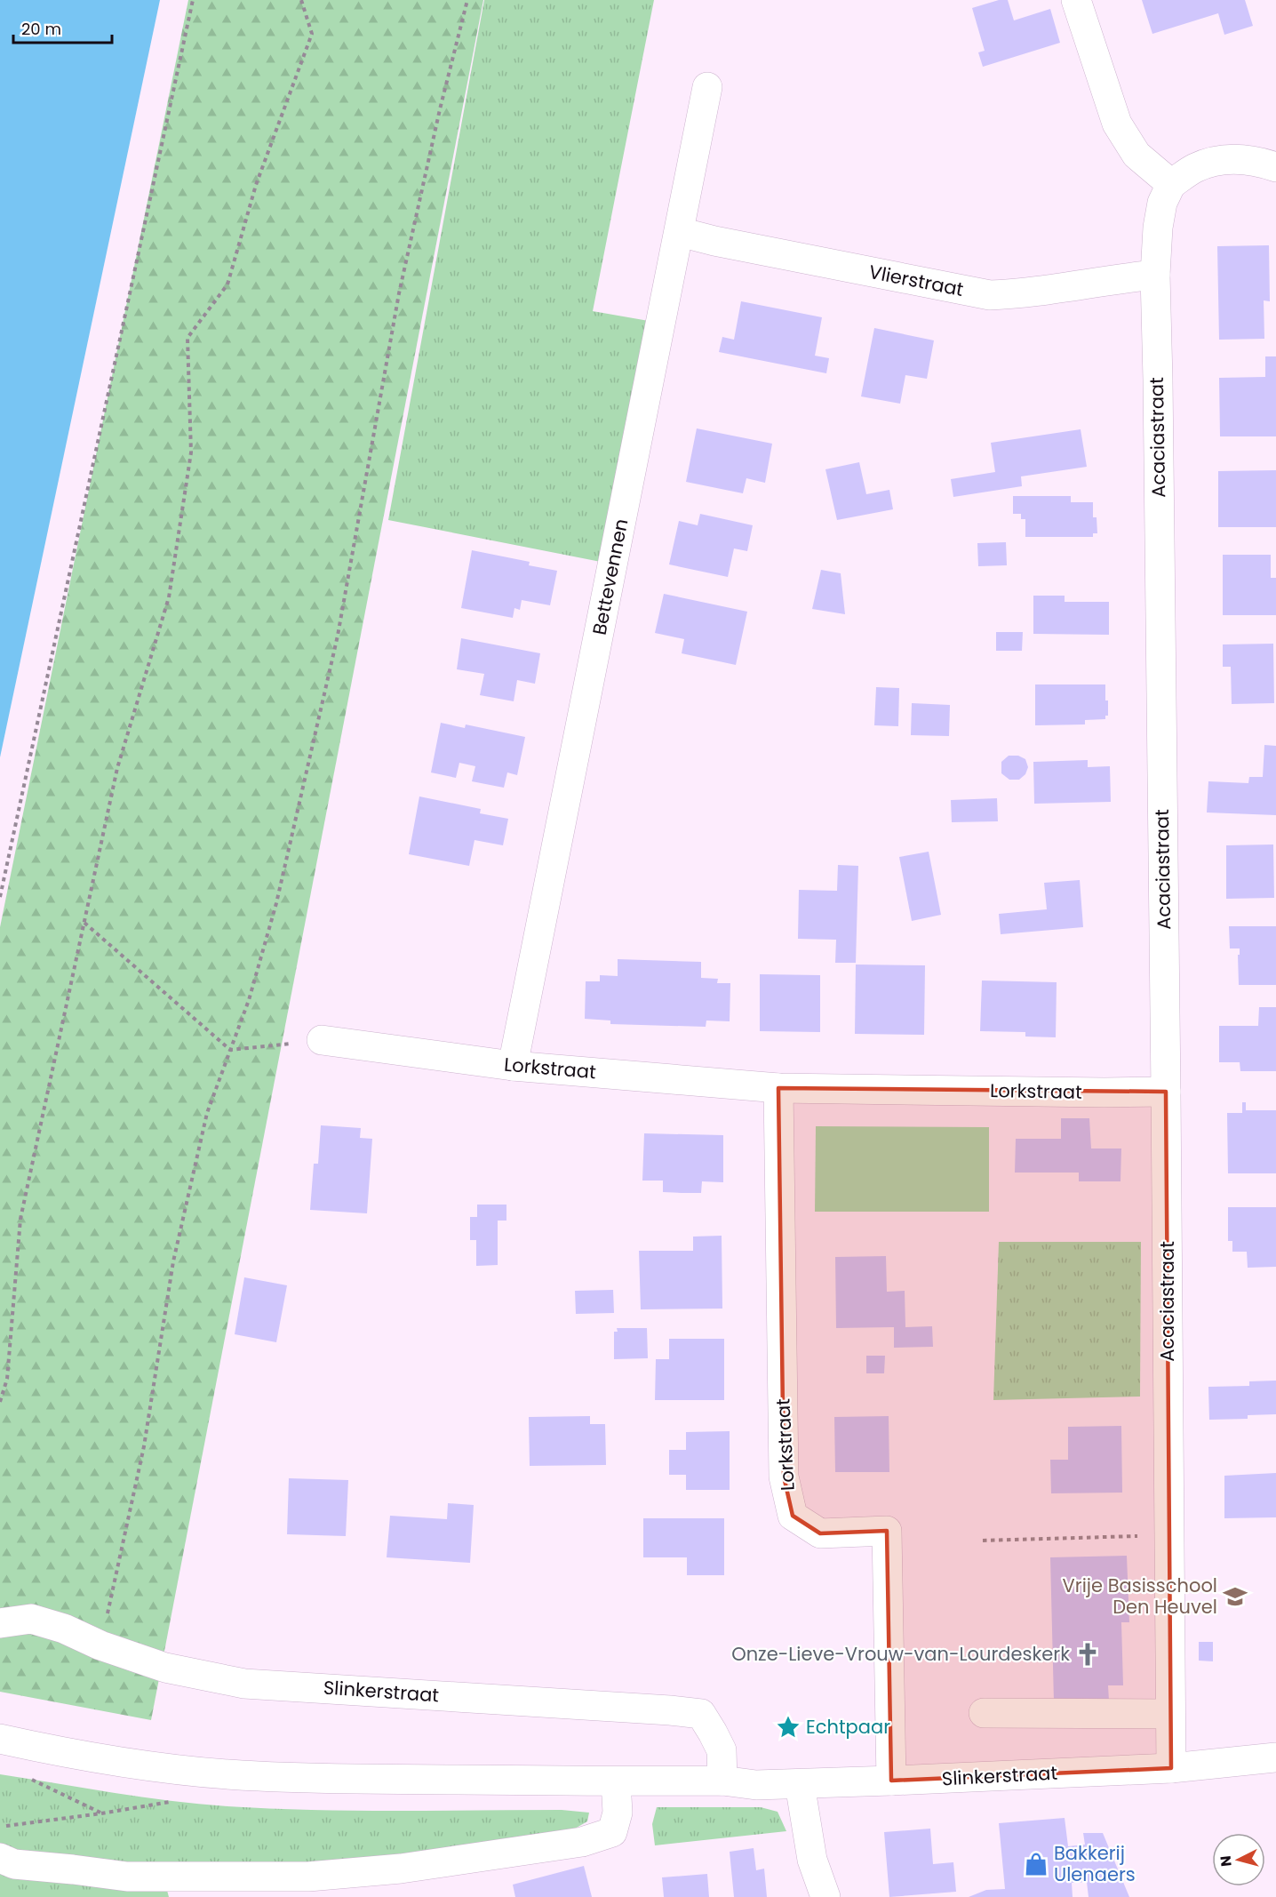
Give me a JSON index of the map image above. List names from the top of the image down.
{
  "streets": {
    "street": [
      "Vlierstraat",
      "Acaciastraat",
      "Bettevennen",
      "Lorkstraat",
      "Slinkerstraat"
    ]
  },
  "crossings": [
    ["Vlierstraat", "Acaciastraat"],
    ["Vlierstraat", "Bettevennen"],
    ["Acaciastraat", "Lorkstraat"],
    ["Acaciastraat", "Slinkerstraat"],
    ["Bettevennen", "Lorkstraat"],
    ["Lorkstraat", "Slinkerstraat"]
  ],
  "places": {
    "school or university": ["Vrije Basisschool Den Heuvel"],
    "church": ["Onze-Lieve-Vrouw-van-Lourdeskerk"],
    "place": ["Echtpaar"],
    "shop": ["Bakkerij Ulenaers"]
  },
  "scale_bar": "20 m",
  "north": "left"
}
